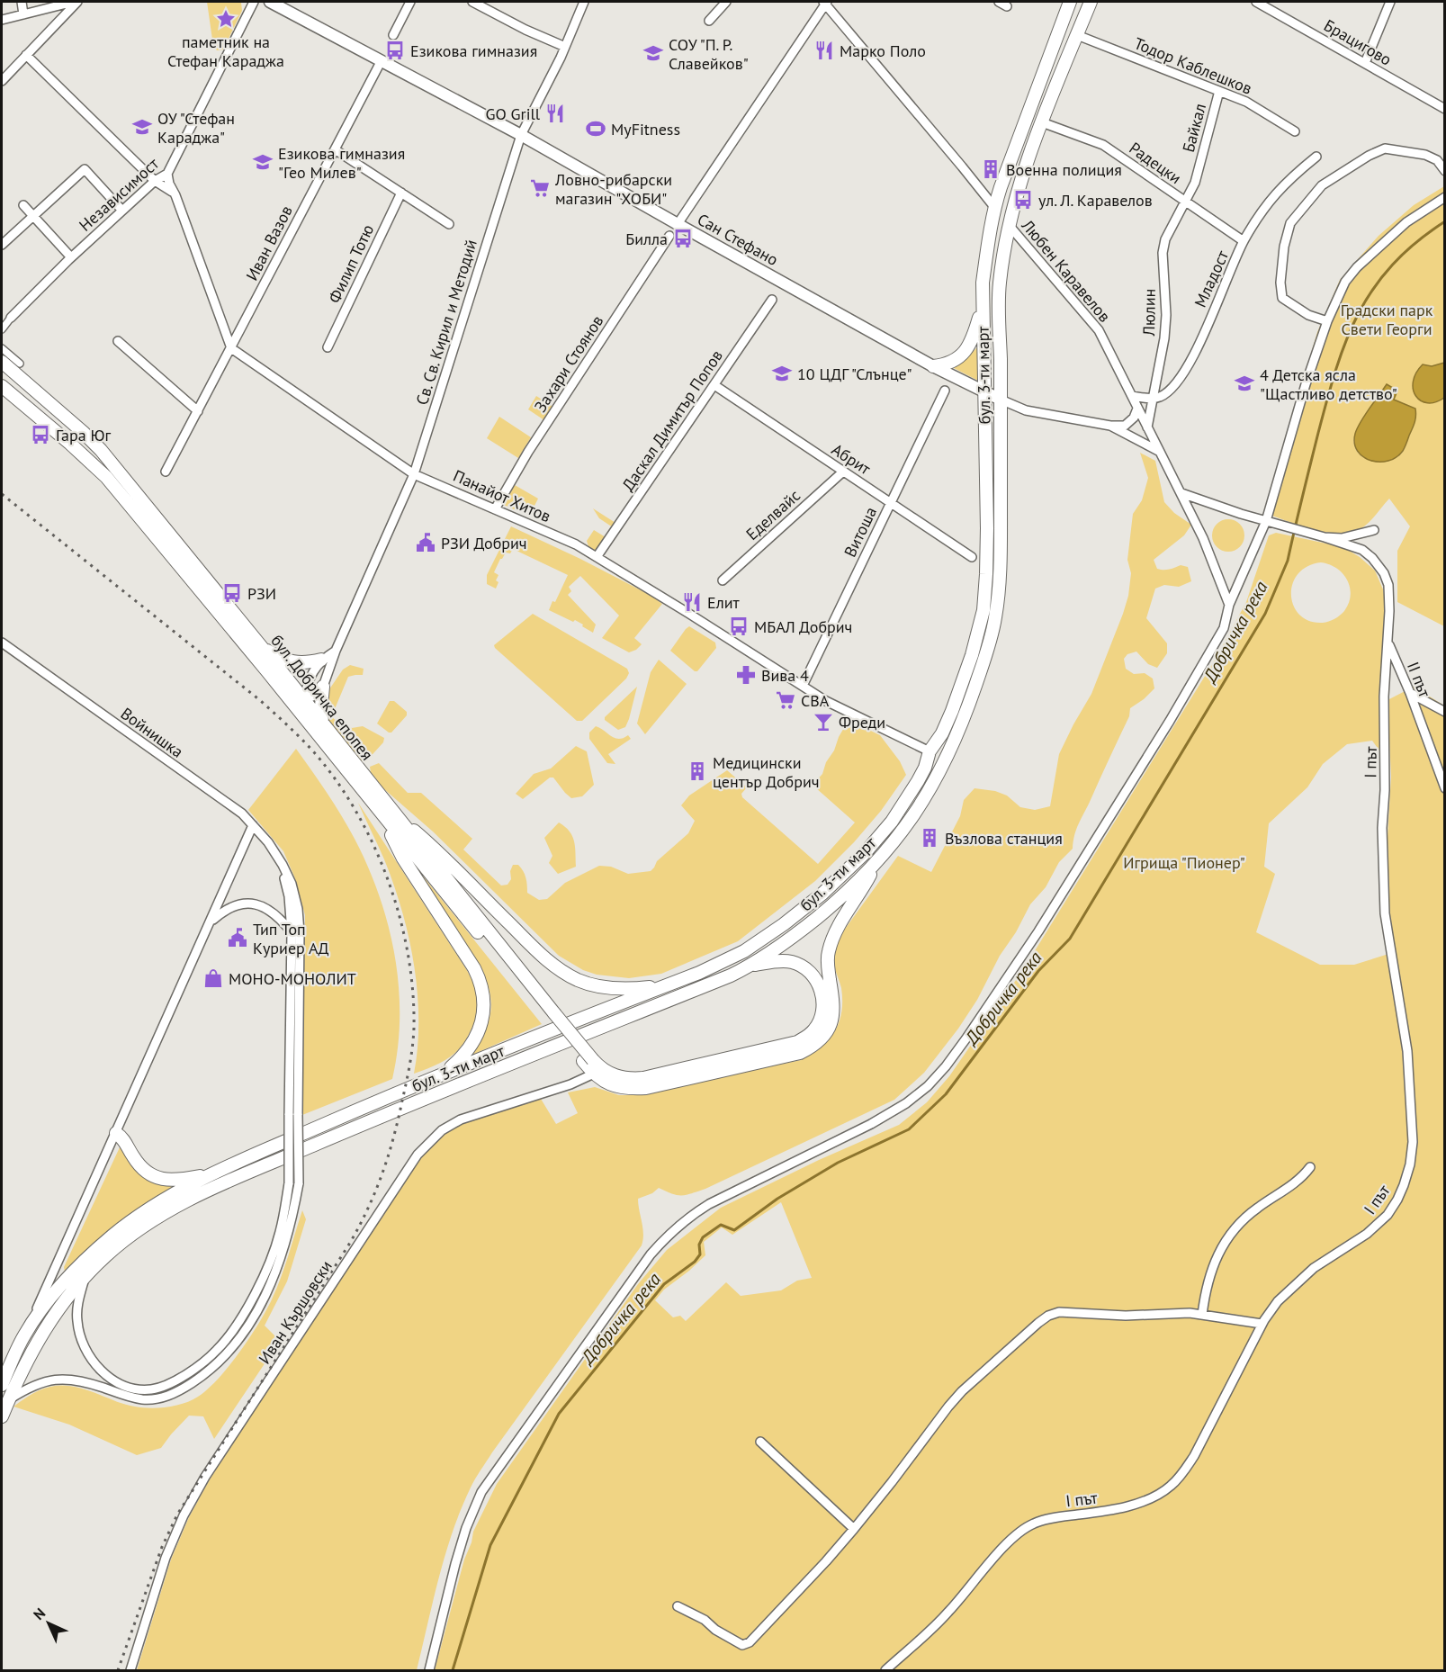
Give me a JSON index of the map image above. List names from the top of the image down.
{
  "streets": {
    "main road": ["бул. 3-ти март", "бул. Добричка епопея"],
    "street": [
      "Брацигово",
      "Тодор Каблешков",
      "Байкал",
      "Радецки",
      "Независимост",
      "Сан Стефано",
      "Иван Вазов",
      "Филип Тотю",
      "Любен Каравелов",
      "Младост",
      "Люлин",
      "Св. Св. Кирил и Методий",
      "Захари Стоянов",
      "Даскал Димитър Попов",
      "Абрит",
      "Панайот Хитов",
      "Еделвайс",
      "Витоша",
      "ІІ път",
      "Войнишка",
      "І път",
      "Иван Кършовски"
    ]
  },
  "crossings": [
    ["Тодор Каблешков", "Байкал"],
    ["Тодор Каблешков", "бул. 3-ти март"],
    ["Байкал", "Радецки"],
    ["Байкал", "Люлин"],
    ["Радецки", "Младост"],
    ["Радецки", "Люлин"],
    ["Радецки", "бул. 3-ти март"],
    ["Сан Стефано", "Иван Вазов"],
    ["Сан Стефано", "Любен Каравелов"],
    ["Сан Стефано", "Св. Св. Кирил и Методий"],
    ["Сан Стефано", "бул. 3-ти март"],
    ["Иван Вазов", "Панайот Хитов"],
    ["Любен Каравелов", "Люлин"],
    ["Любен Каравелов", "бул. 3-ти март"],
    ["Младост", "Люлин"],
    ["Св. Св. Кирил и Методий", "Панайот Хитов"],
    ["Захари Стоянов", "Панайот Хитов"],
    ["бул. 3-ти март", "Панайот Хитов"],
    ["Даскал Димитър Попов", "Абрит"],
    ["Даскал Димитър Попов", "Панайот Хитов"],
    ["Абрит", "Еделвайс"],
    ["Абрит", "Витоша"],
    ["Панайот Хитов", "Витоша"],
    ["ІІ път", "І път"],
    ["бул. Добричка епопея", "Иван Кършовски"]
  ],
  "water": ["Добричка река"],
  "parks": ["Градски парк Свети Георги", "Игрища \"Пионер\""],
  "places": {
    "place": ["паметник на Стефан Караджа"],
    "bus stop": [
      "Езикова гимназия",
      "ул. Л. Каравелов",
      "Билла",
      "Гара Юг",
      "РЗИ",
      "МБАЛ Добрич"
    ],
    "restaurant": ["Марко Поло", "GO Grill", "Елит"],
    "school or university": [
      "СОУ \"П. Р. Славейков\"",
      "ОУ \"Стефан Караджа\"",
      "Езикова гимназия \"Гео Милев\"",
      "10 ЦДГ \"Слънце\"",
      "4 Детска ясла \"Щастливо детство\""
    ],
    "sports": ["MyFitness"],
    "building": ["Военна полиция", "Медицински център Добрич", "Възлова станция"],
    "supermarket": ["Ловно-рибарски магазин \"ХОБИ\"", "CBA"],
    "public building": ["РЗИ Добрич", "Тип Топ Куриер АД"],
    "pharmacy": ["Вива 4"],
    "bar": ["Фреди"],
    "shop": ["МОНО-МОНОЛИТ"]
  },
  "north": "top left"
}
